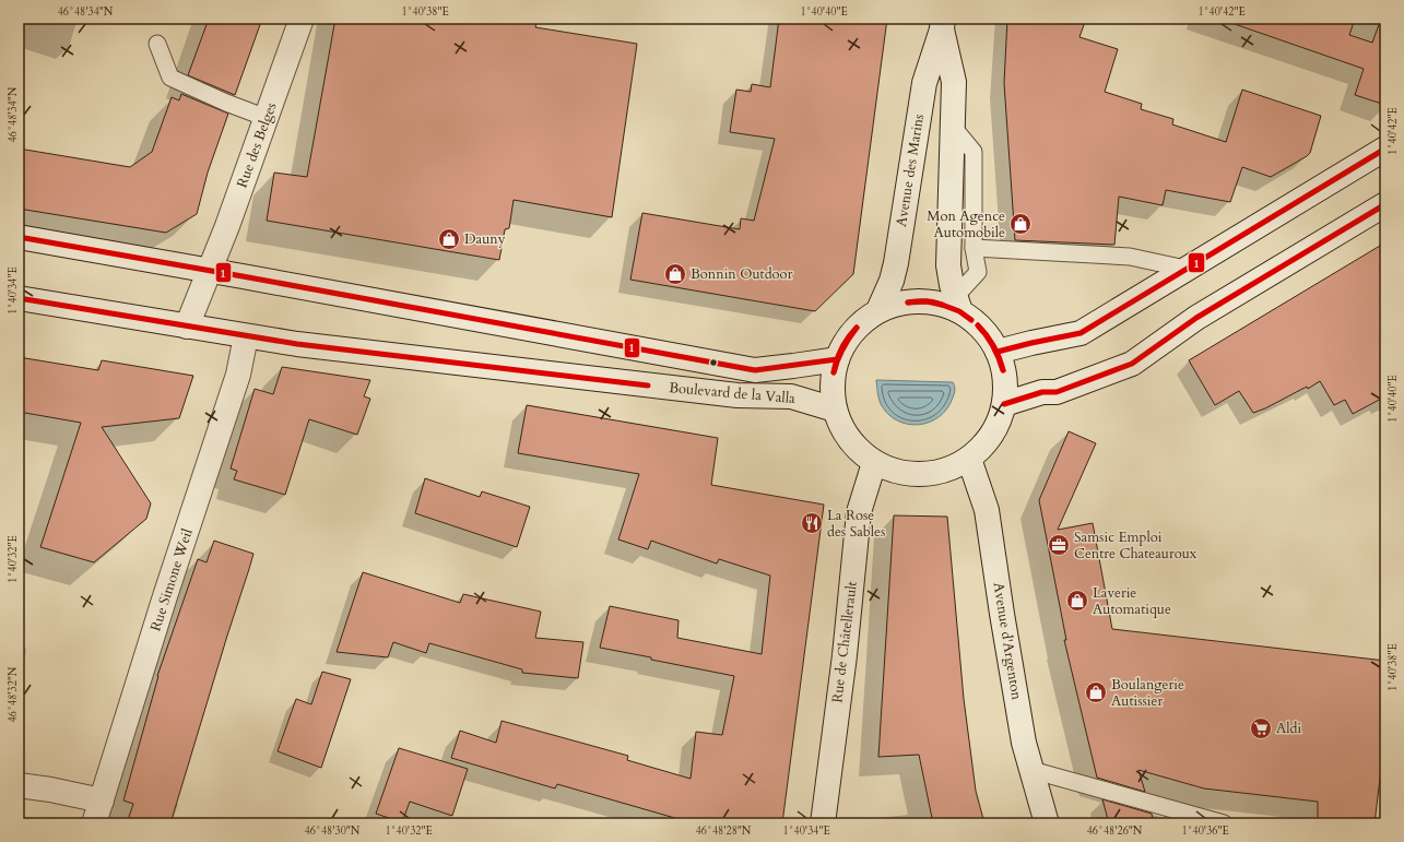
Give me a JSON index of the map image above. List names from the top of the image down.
{
  "streets": {
    "main road": [
      "Rue des Belges",
      "Avenue des Marins",
      "Boulevard de la Valla",
      "Rue Simone Weil",
      "Avenue d'Argenton",
      "Rue de Châtellerault"
    ]
  },
  "crossings": [
    ["Rue des Belges", "Boulevard de la Valla"],
    ["Boulevard de la Valla", "Rue Simone Weil"]
  ],
  "places": {
    "shop": [
      "Mon Agence Automobile",
      "Dauny",
      "Bonnin Outdoor",
      "Laverie Automatique",
      "Boulangerie Autissier"
    ],
    "restaurant": ["La Rose des Sables"],
    "office": ["Samsic Emploi Centre Chateauroux"],
    "supermarket": ["Aldi"]
  },
  "lines": ["transit line 1"],
  "coordinates": [
    "46°48'34\"N",
    "1°40'38\"E",
    "1°40'40\"E",
    "1°40'42\"E",
    "1°40'34\"E",
    "1°40'32\"E",
    "46°48'32\"N",
    "46°48'30\"N",
    "46°48'28\"N",
    "46°48'26\"N",
    "1°40'36\"E"
  ]
}
